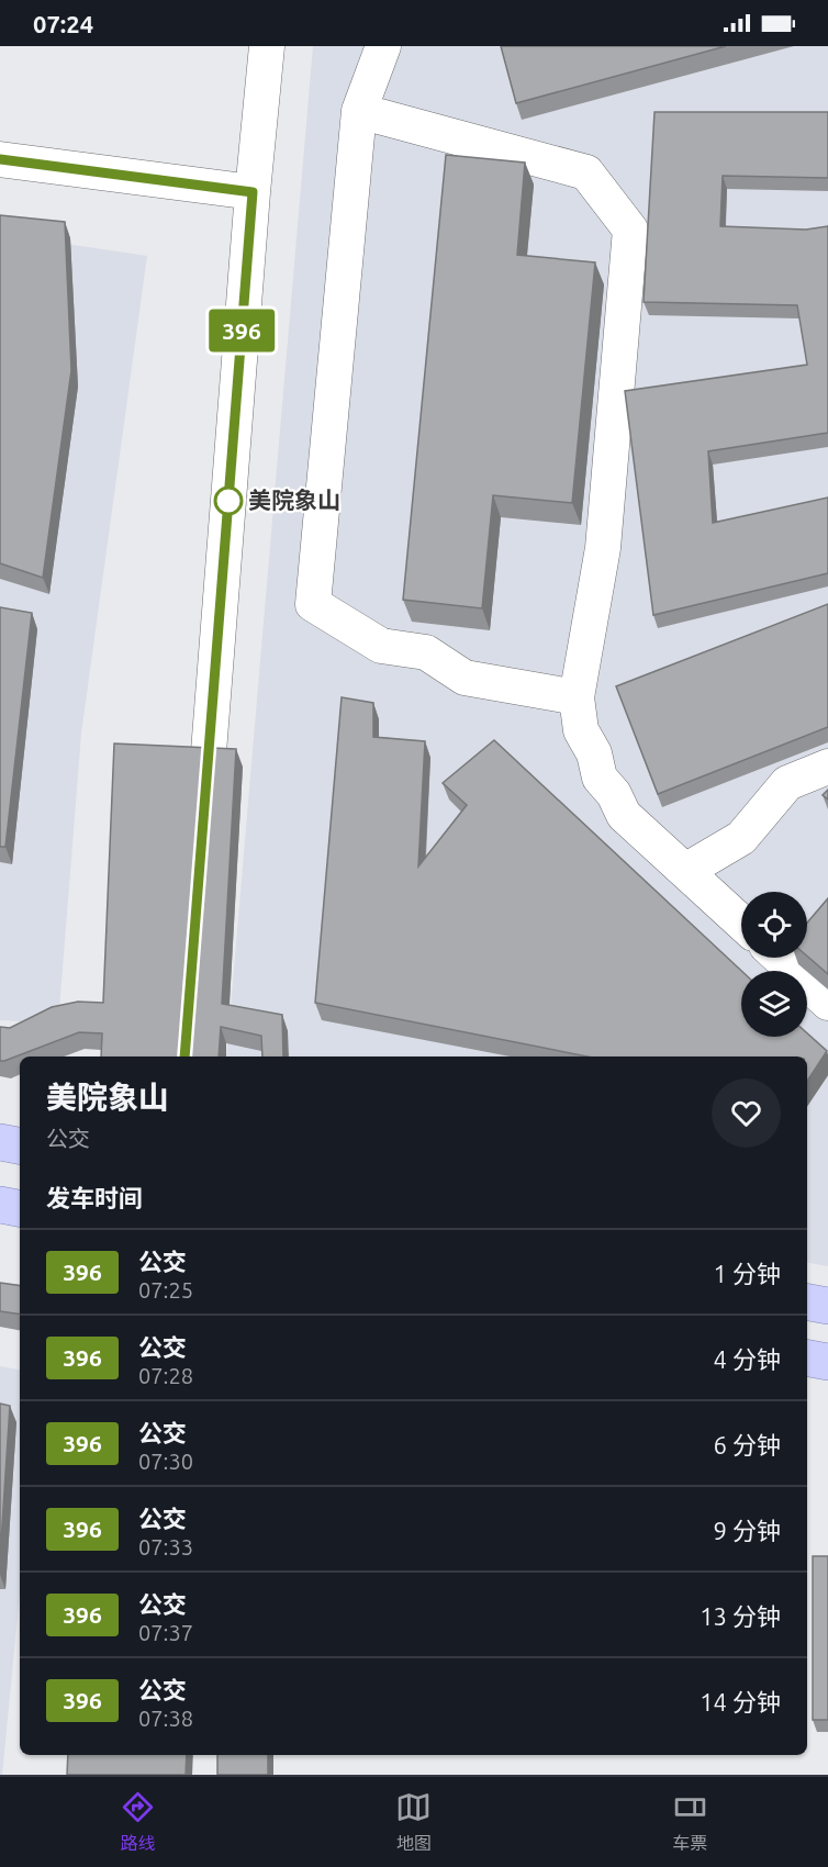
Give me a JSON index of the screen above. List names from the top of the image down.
{
  "places": ["美院象山"],
  "lines": ["bus line 396"],
  "page": {
    "status": "07:24",
    "on_map": "396",
    "heading": [
      ["美院象山", "公交"],
      "发车时间"
    ],
    "list": [
      {
        "mark": "396",
        "name": "公交",
        "note": "07:25",
        "value": "1 分钟"
      },
      {
        "mark": "396",
        "name": "公交",
        "note": "07:28",
        "value": "4 分钟"
      },
      {
        "mark": "396",
        "name": "公交",
        "note": "07:30",
        "value": "6 分钟"
      },
      {
        "mark": "396",
        "name": "公交",
        "note": "07:33",
        "value": "9 分钟"
      },
      {
        "mark": "396",
        "name": "公交",
        "note": "07:37",
        "value": "13 分钟"
      },
      {
        "mark": "396",
        "name": "公交",
        "note": "07:38",
        "value": "14 分钟"
      }
    ],
    "tabs": ["路线", "地图", "车票"]
  }
}
